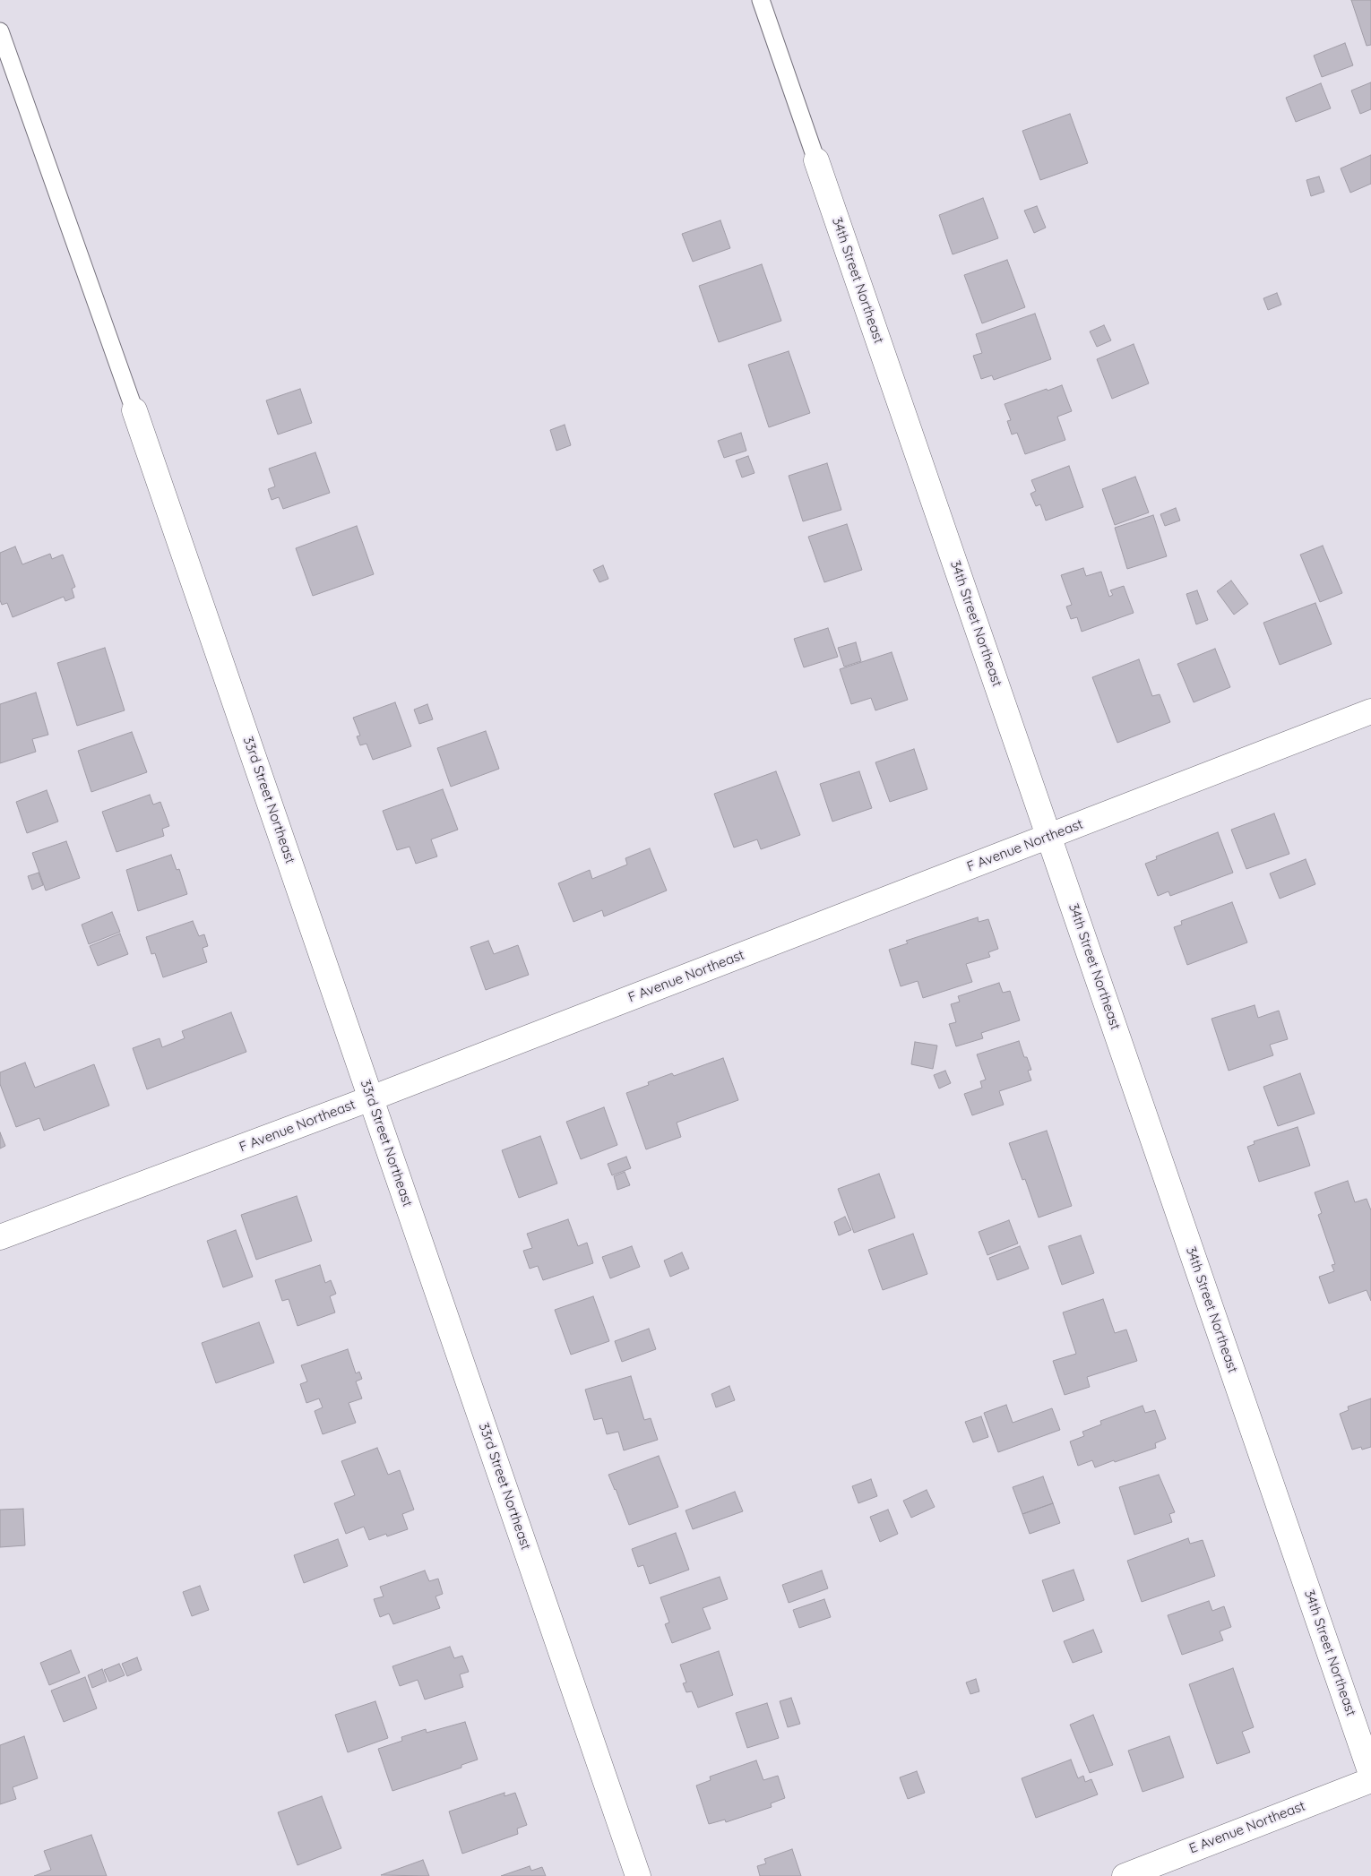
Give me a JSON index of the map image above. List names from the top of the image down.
{
  "streets": {
    "street": [
      "34th Street Northeast",
      "33rd Street Northeast",
      "F Avenue Northeast",
      "E Avenue Northeast"
    ]
  },
  "crossings": [
    ["34th Street Northeast", "F Avenue Northeast"],
    ["33rd Street Northeast", "F Avenue Northeast"]
  ]
}
